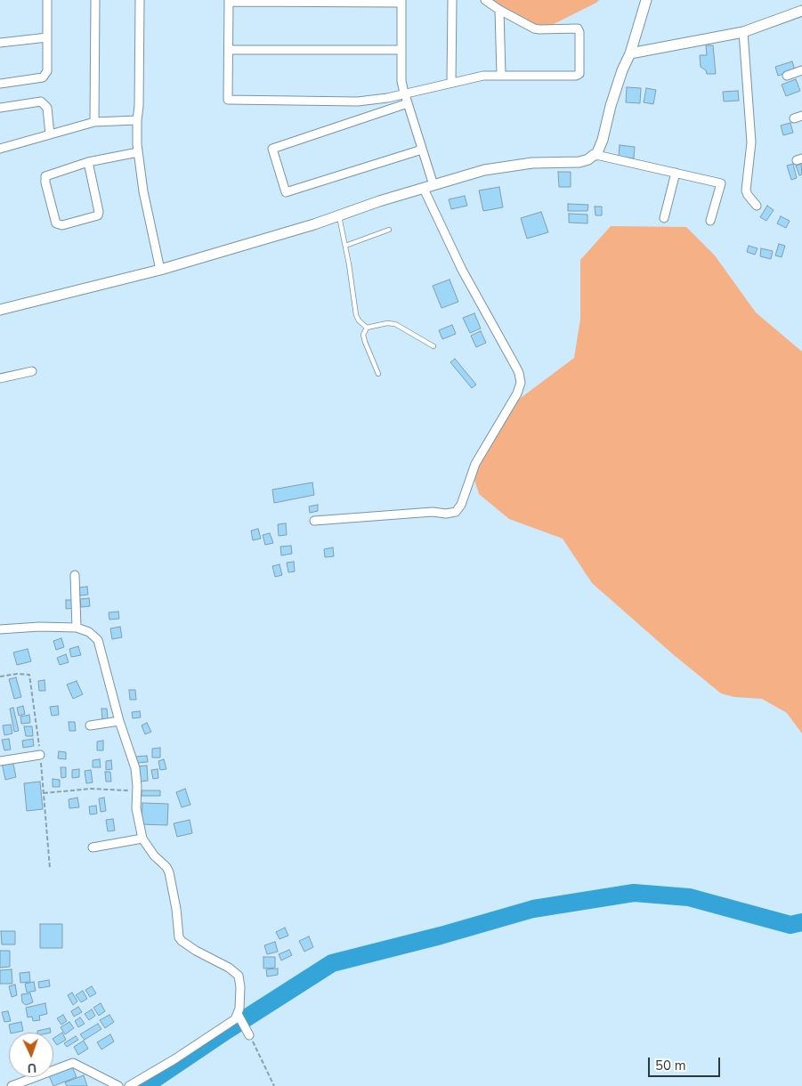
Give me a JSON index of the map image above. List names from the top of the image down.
{
  "scale_bar": "50 m",
  "north": "bottom"
}
